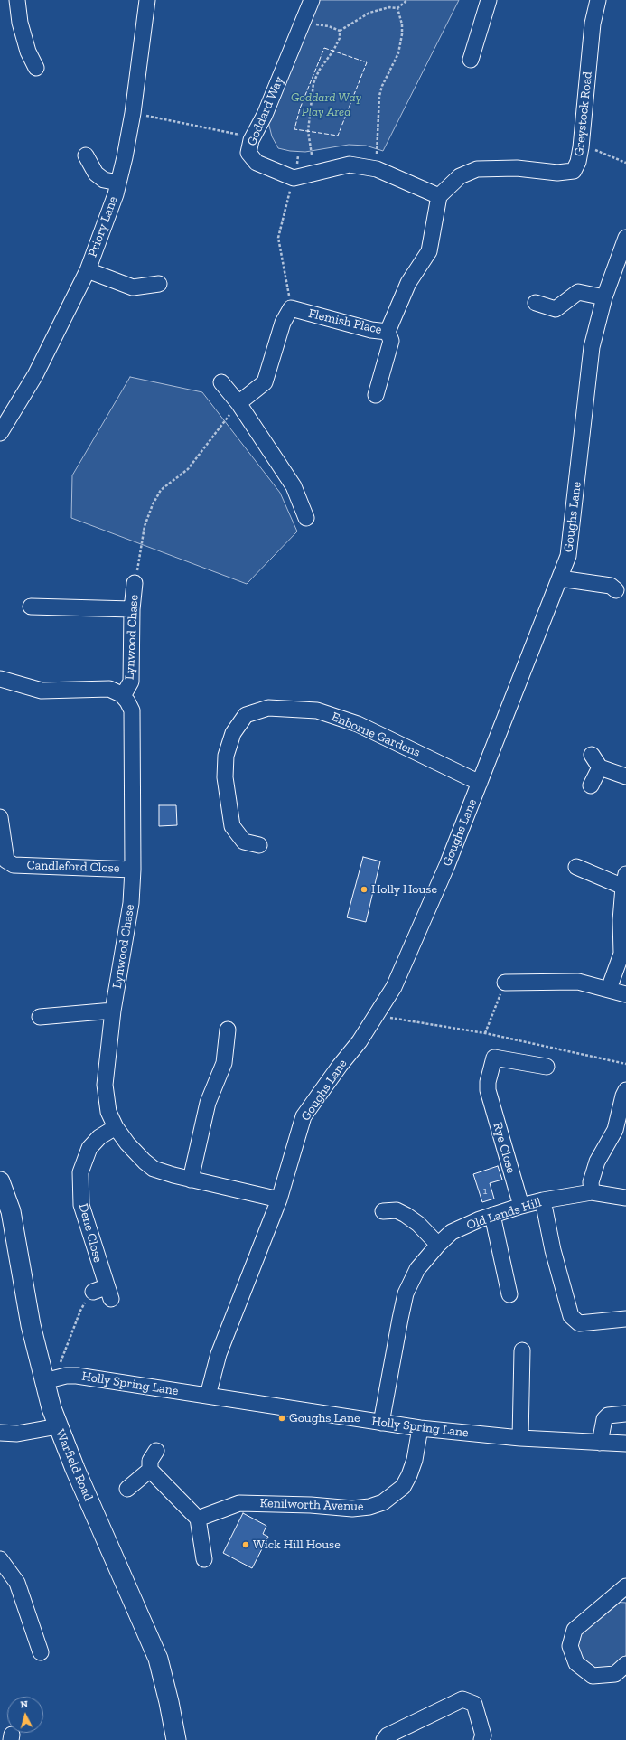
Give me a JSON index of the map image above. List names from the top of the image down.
{
  "streets": {
    "main road": ["Warfield Road"],
    "street": [
      "Goddard Way",
      "Greystock Road",
      "Priory Lane",
      "Flemish Place",
      "Goughs Lane",
      "Lynwood Chase",
      "Enborne Gardens",
      "Candleford Close",
      "Rye Close",
      "Old Lands Hill",
      "Dene Close",
      "Holly Spring Lane",
      "Kenilworth Avenue"
    ]
  },
  "crossings": [
    ["Goddard Way", "Greystock Road"],
    ["Goddard Way", "Flemish Place"],
    ["Greystock Road", "Flemish Place"],
    ["Goughs Lane", "Lynwood Chase"],
    ["Goughs Lane", "Enborne Gardens"],
    ["Goughs Lane", "Holly Spring Lane"],
    ["Lynwood Chase", "Candleford Close"],
    ["Lynwood Chase", "Dene Close"],
    ["Rye Close", "Old Lands Hill"],
    ["Old Lands Hill", "Holly Spring Lane"],
    ["Holly Spring Lane", "Warfield Road"],
    ["Holly Spring Lane", "Kenilworth Avenue"]
  ],
  "parks": ["Goddard Way Play Area"],
  "places": ["Holly House", "Goughs Lane", "Wick Hill House"],
  "house_numbers": ["1"],
  "north": "top"
}
